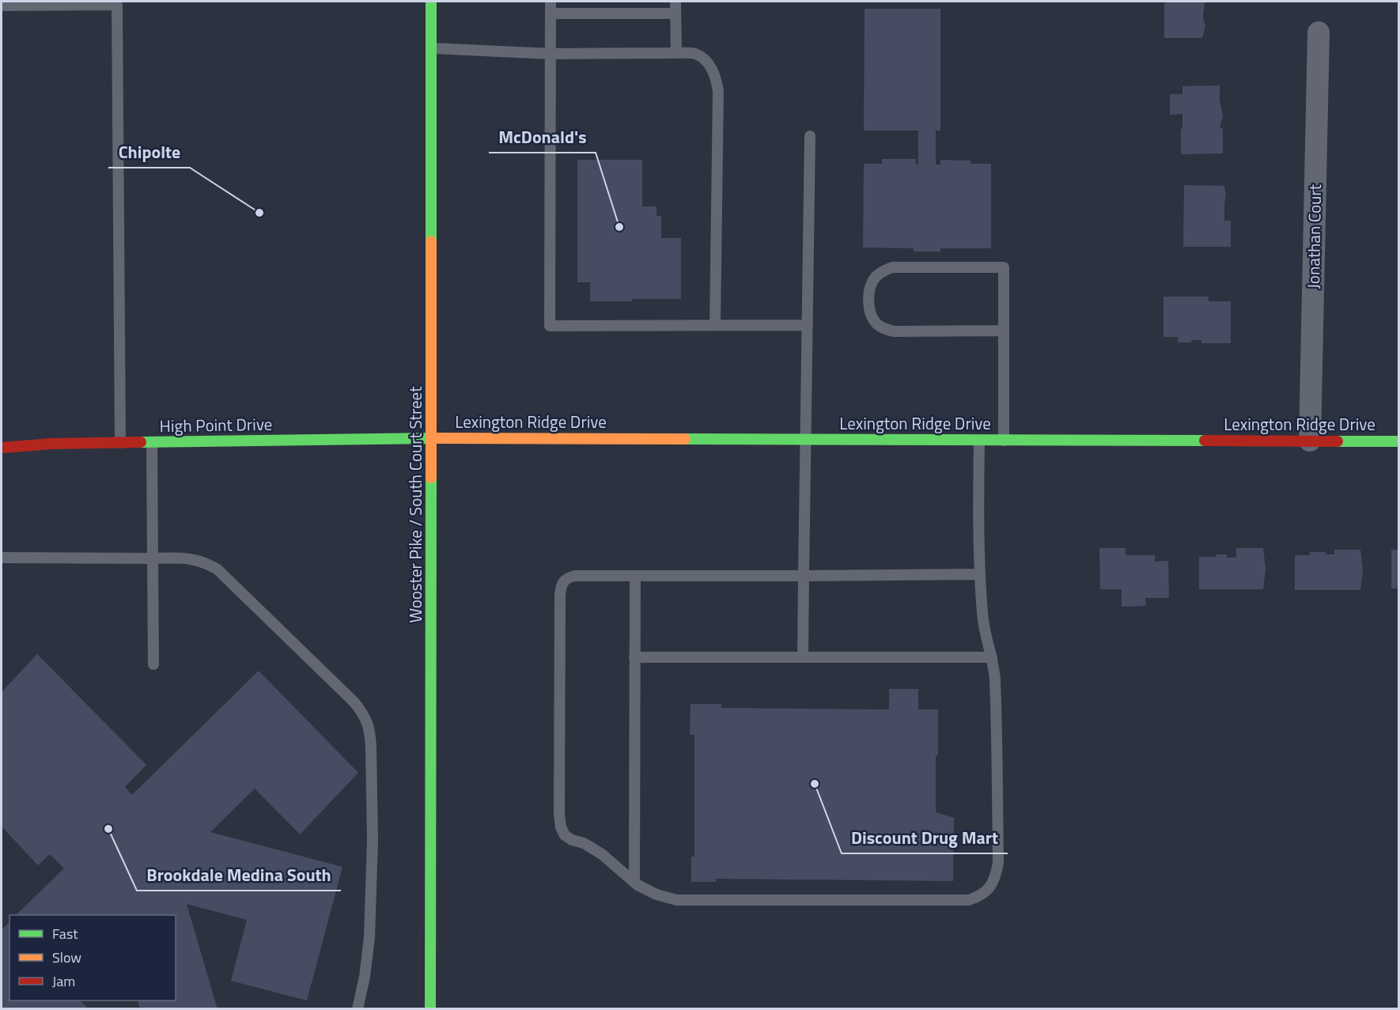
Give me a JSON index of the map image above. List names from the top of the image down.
{
  "streets": {
    "street": [
      "Jonathan Court",
      "Lexington Ridge Drive",
      "High Point Drive",
      "Wooster Pike / South Court Street"
    ]
  },
  "crossings": [
    ["Jonathan Court", "Lexington Ridge Drive"],
    ["Lexington Ridge Drive", "High Point Drive"],
    ["Lexington Ridge Drive", "Wooster Pike / South Court Street"],
    ["High Point Drive", "Wooster Pike / South Court Street"]
  ],
  "places": [
    "Chipolte",
    "McDonald's",
    "Discount Drug Mart",
    "Brookdale Medina South"
  ],
  "legend": ["Fast", "Slow", "Jam"]
}
